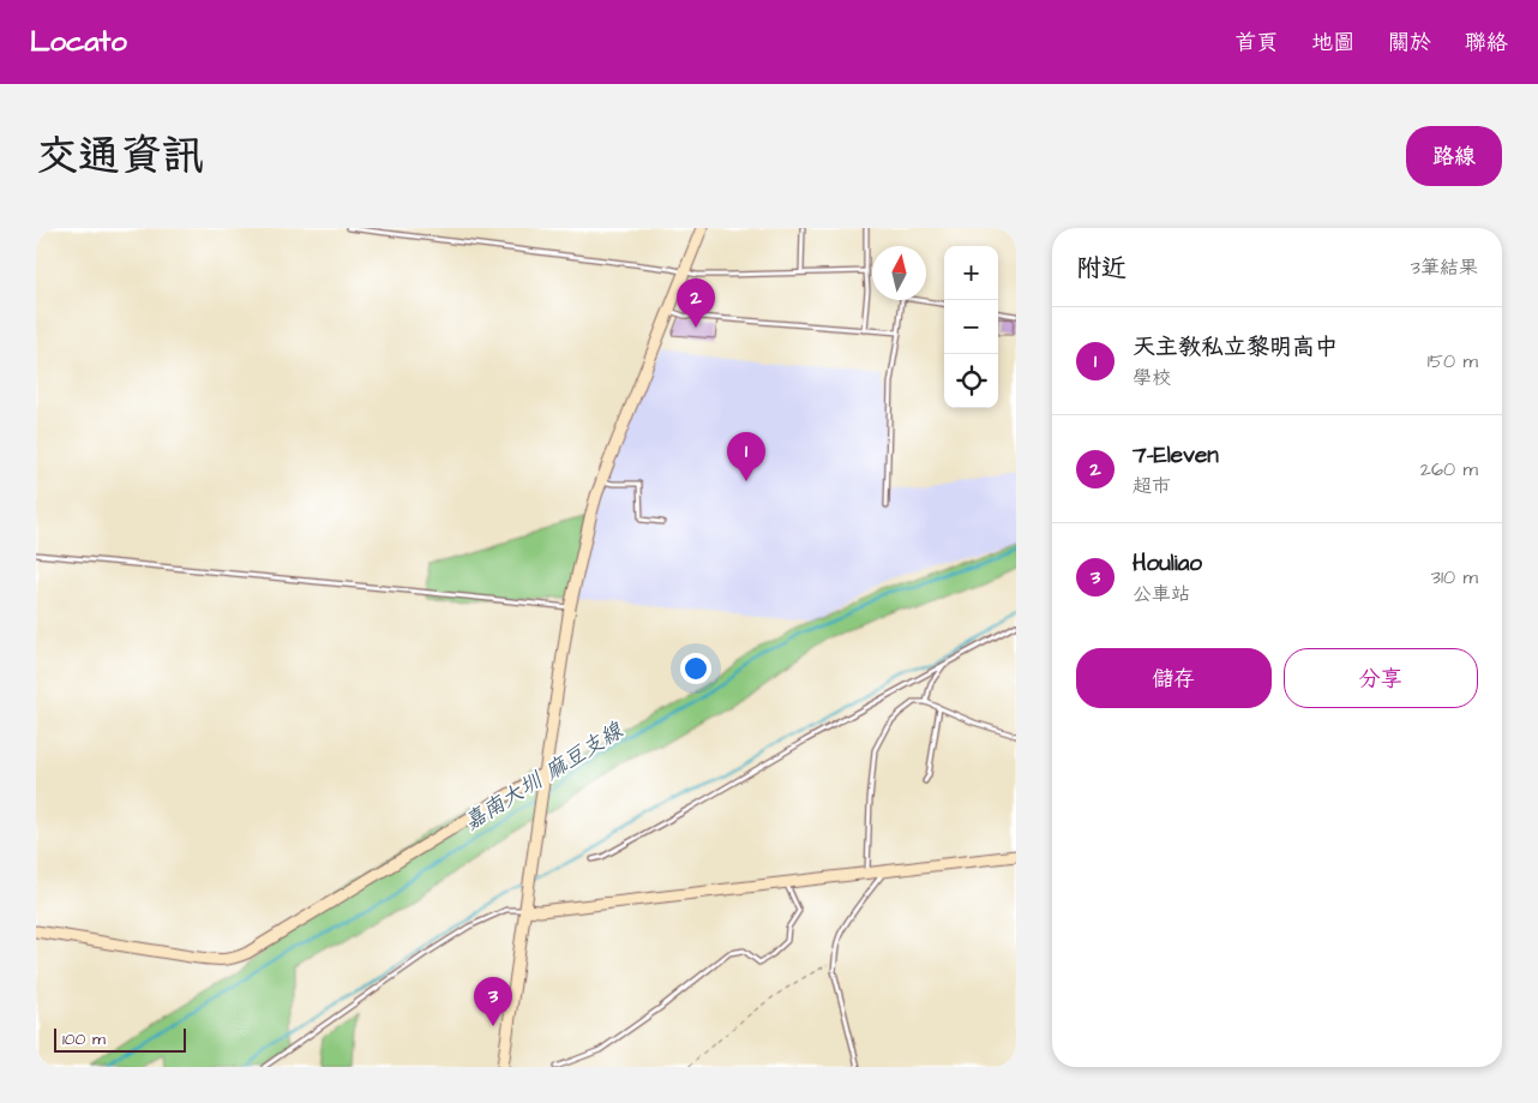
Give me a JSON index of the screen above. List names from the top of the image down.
{
  "water": ["嘉南大圳 麻豆支線"],
  "scale_bar": "100 m",
  "north": "top",
  "page": {
    "header": "Locato",
    "nav": [
      "首頁",
      "地圖",
      "關於",
      "聯絡"
    ],
    "title": "交通資訊",
    "buttons": [
      "路線",
      ["儲存", "分享"]
    ],
    "heading": ["附近", "3筆結果"],
    "map_buttons": ["+", "−"],
    "pins": ["2", "1", "3"],
    "list": [
      {
        "mark": "1",
        "name": "天主教私立黎明高中",
        "note": "學校",
        "value": "150 m"
      },
      {
        "mark": "2",
        "name": "7-Eleven",
        "note": "超市",
        "value": "260 m"
      },
      {
        "mark": "3",
        "name": "Houliao",
        "note": "公車站",
        "value": "310 m"
      }
    ],
    "scale": "100 m"
  }
}
